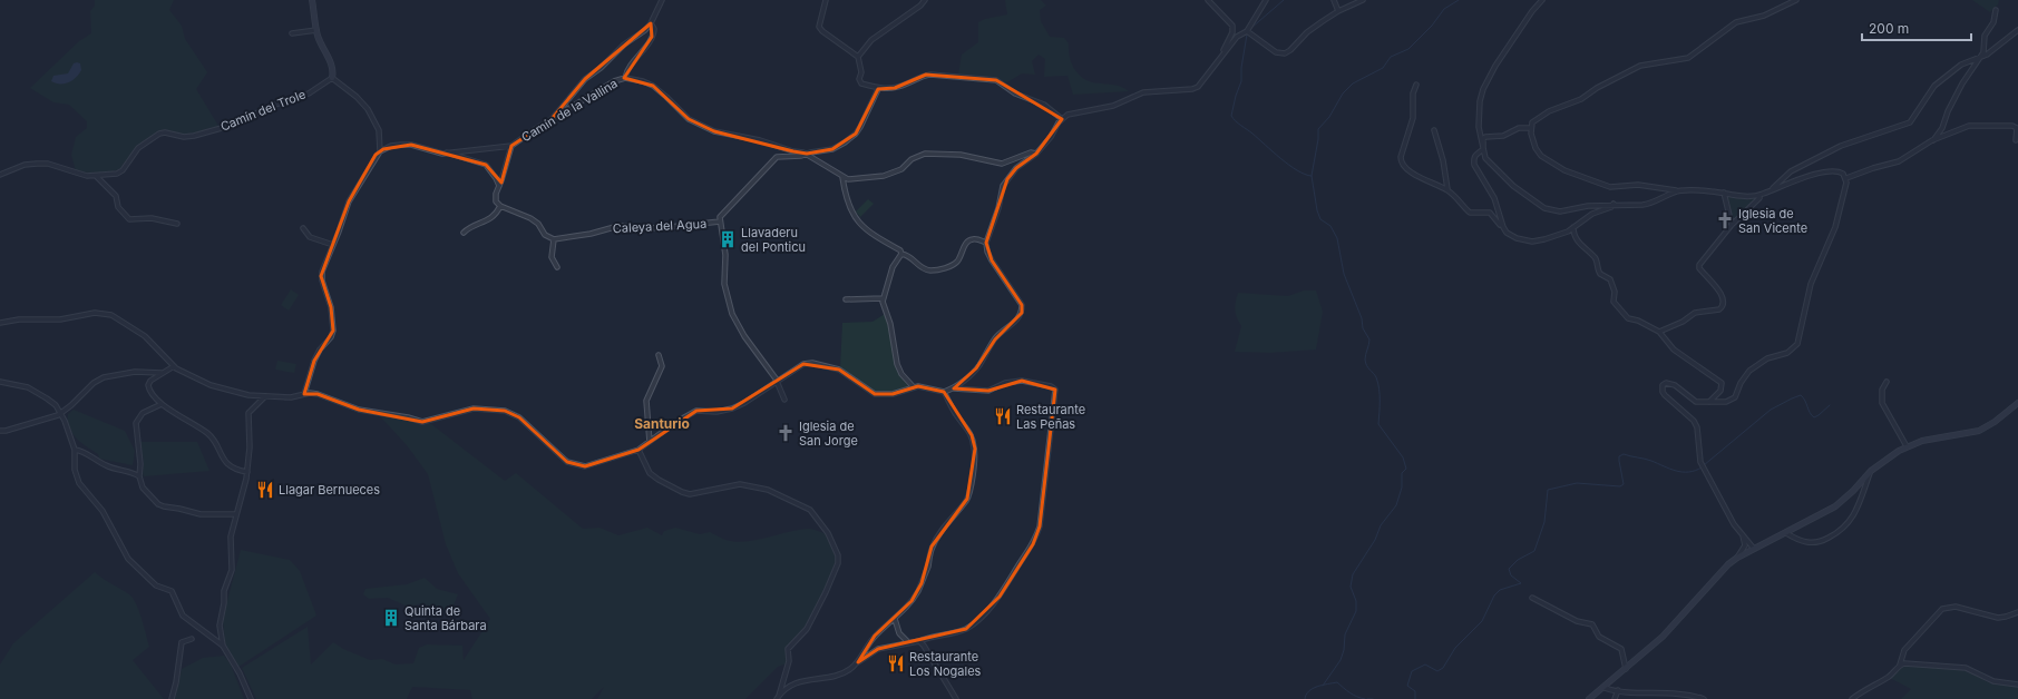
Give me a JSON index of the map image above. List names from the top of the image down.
{
  "streets": {
    "street": ["Camín del Trole", "Camín de la Vallina", "Caleya del Agua"]
  },
  "districts": ["Santurio"],
  "places": {
    "church": ["Iglesia de San Vicente", "Iglesia de San Jorge"],
    "building": ["Llavaderu del Ponticu", "Quinta de Santa Bárbara"],
    "restaurant": ["Restaurante Las Peñas", "Llagar Bernueces", "Restaurante Los Nogales"]
  },
  "scale_bar": "200 m"
}
